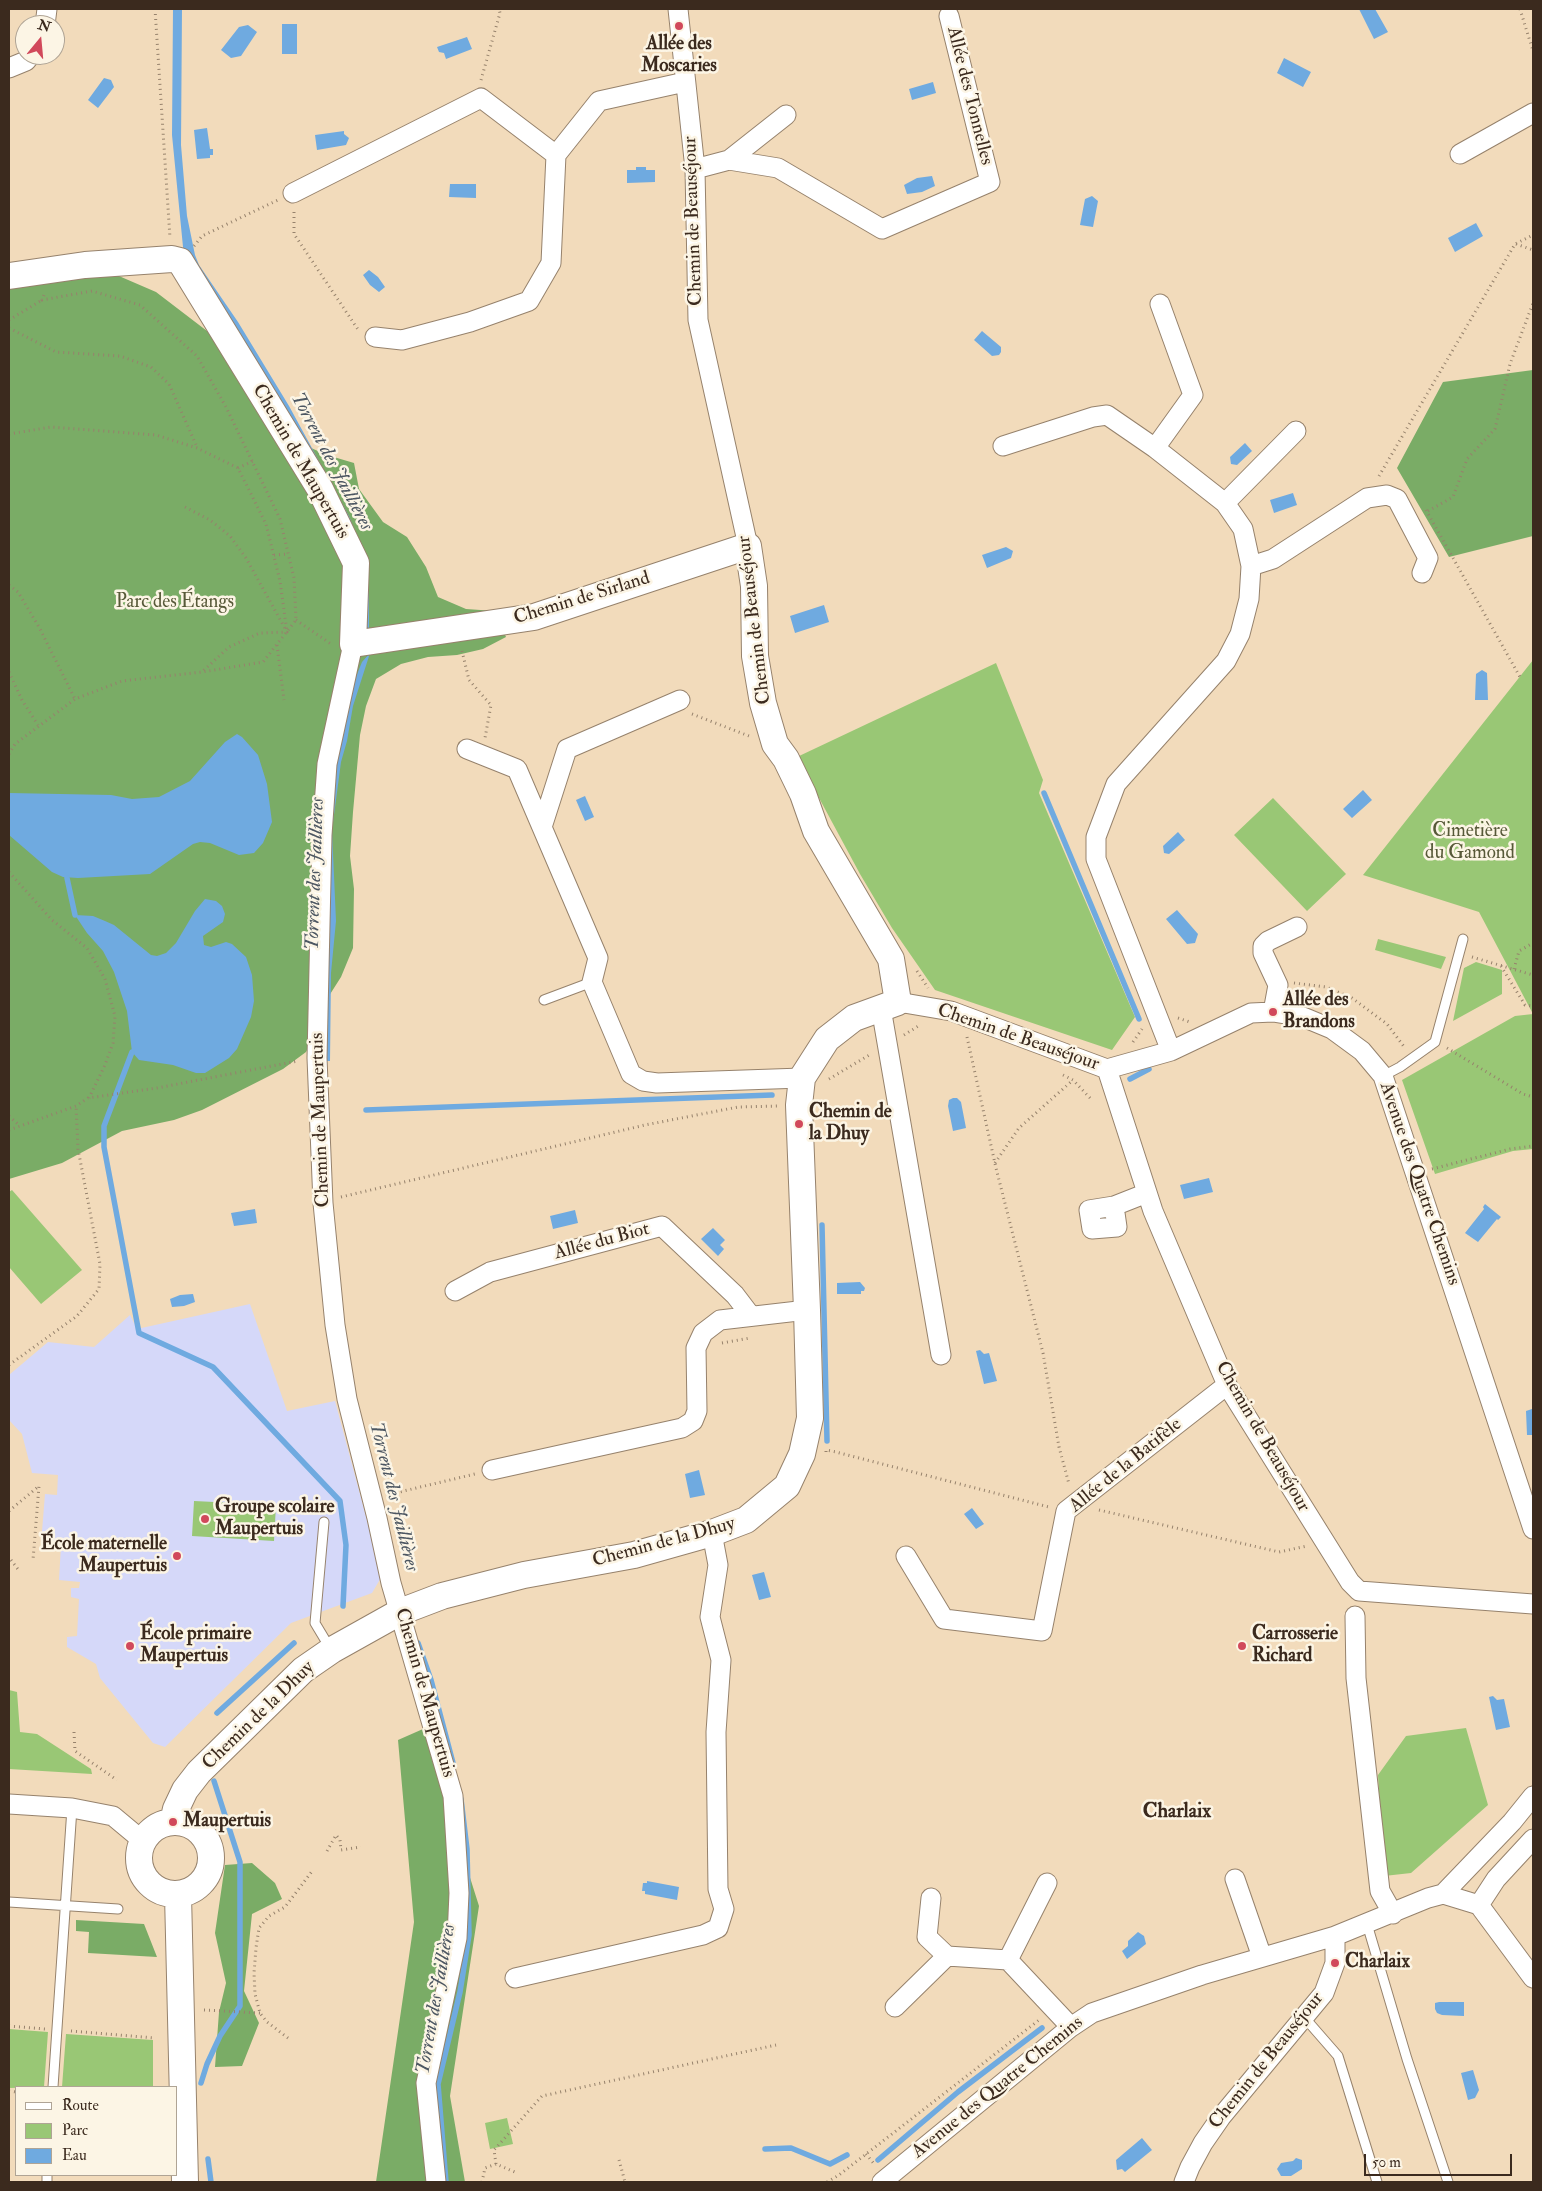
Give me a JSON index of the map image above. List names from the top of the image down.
{
  "streets": {
    "street": [
      "Allée des Tonnelles",
      "Chemin de Beauséjour",
      "Chemin de Maupertuis",
      "Chemin de Sirland",
      "Avenue des Quatre Chemins",
      "Allée du Biot",
      "Allée de la Batifèle",
      "Chemin de la Dhuy"
    ]
  },
  "crossings": [
    ["Allée des Tonnelles", "Chemin de Beauséjour"],
    ["Chemin de Beauséjour", "Chemin de Sirland"],
    ["Chemin de Beauséjour", "Avenue des Quatre Chemins"],
    ["Chemin de Beauséjour", "Allée de la Batifèle"],
    ["Chemin de Beauséjour", "Chemin de la Dhuy"],
    ["Chemin de Maupertuis", "Chemin de Sirland"],
    ["Chemin de Maupertuis", "Chemin de la Dhuy"]
  ],
  "districts": ["Charlaix"],
  "water": ["Torrent des Jaillières"],
  "parks": ["Parc des Étangs", "Cimetière du Gamond"],
  "places": [
    "Allée des Moscaries",
    "Allée des Brandons",
    "Chemin de la Dhuy",
    "Groupe scolaire Maupertuis",
    "École maternelle Maupertuis",
    "École primaire Maupertuis",
    "Carrosserie Richard",
    "Maupertuis",
    "Charlaix"
  ],
  "legend": ["Route", "Parc", "Eau"],
  "scale_bar": "50 m",
  "north": "top"
}
